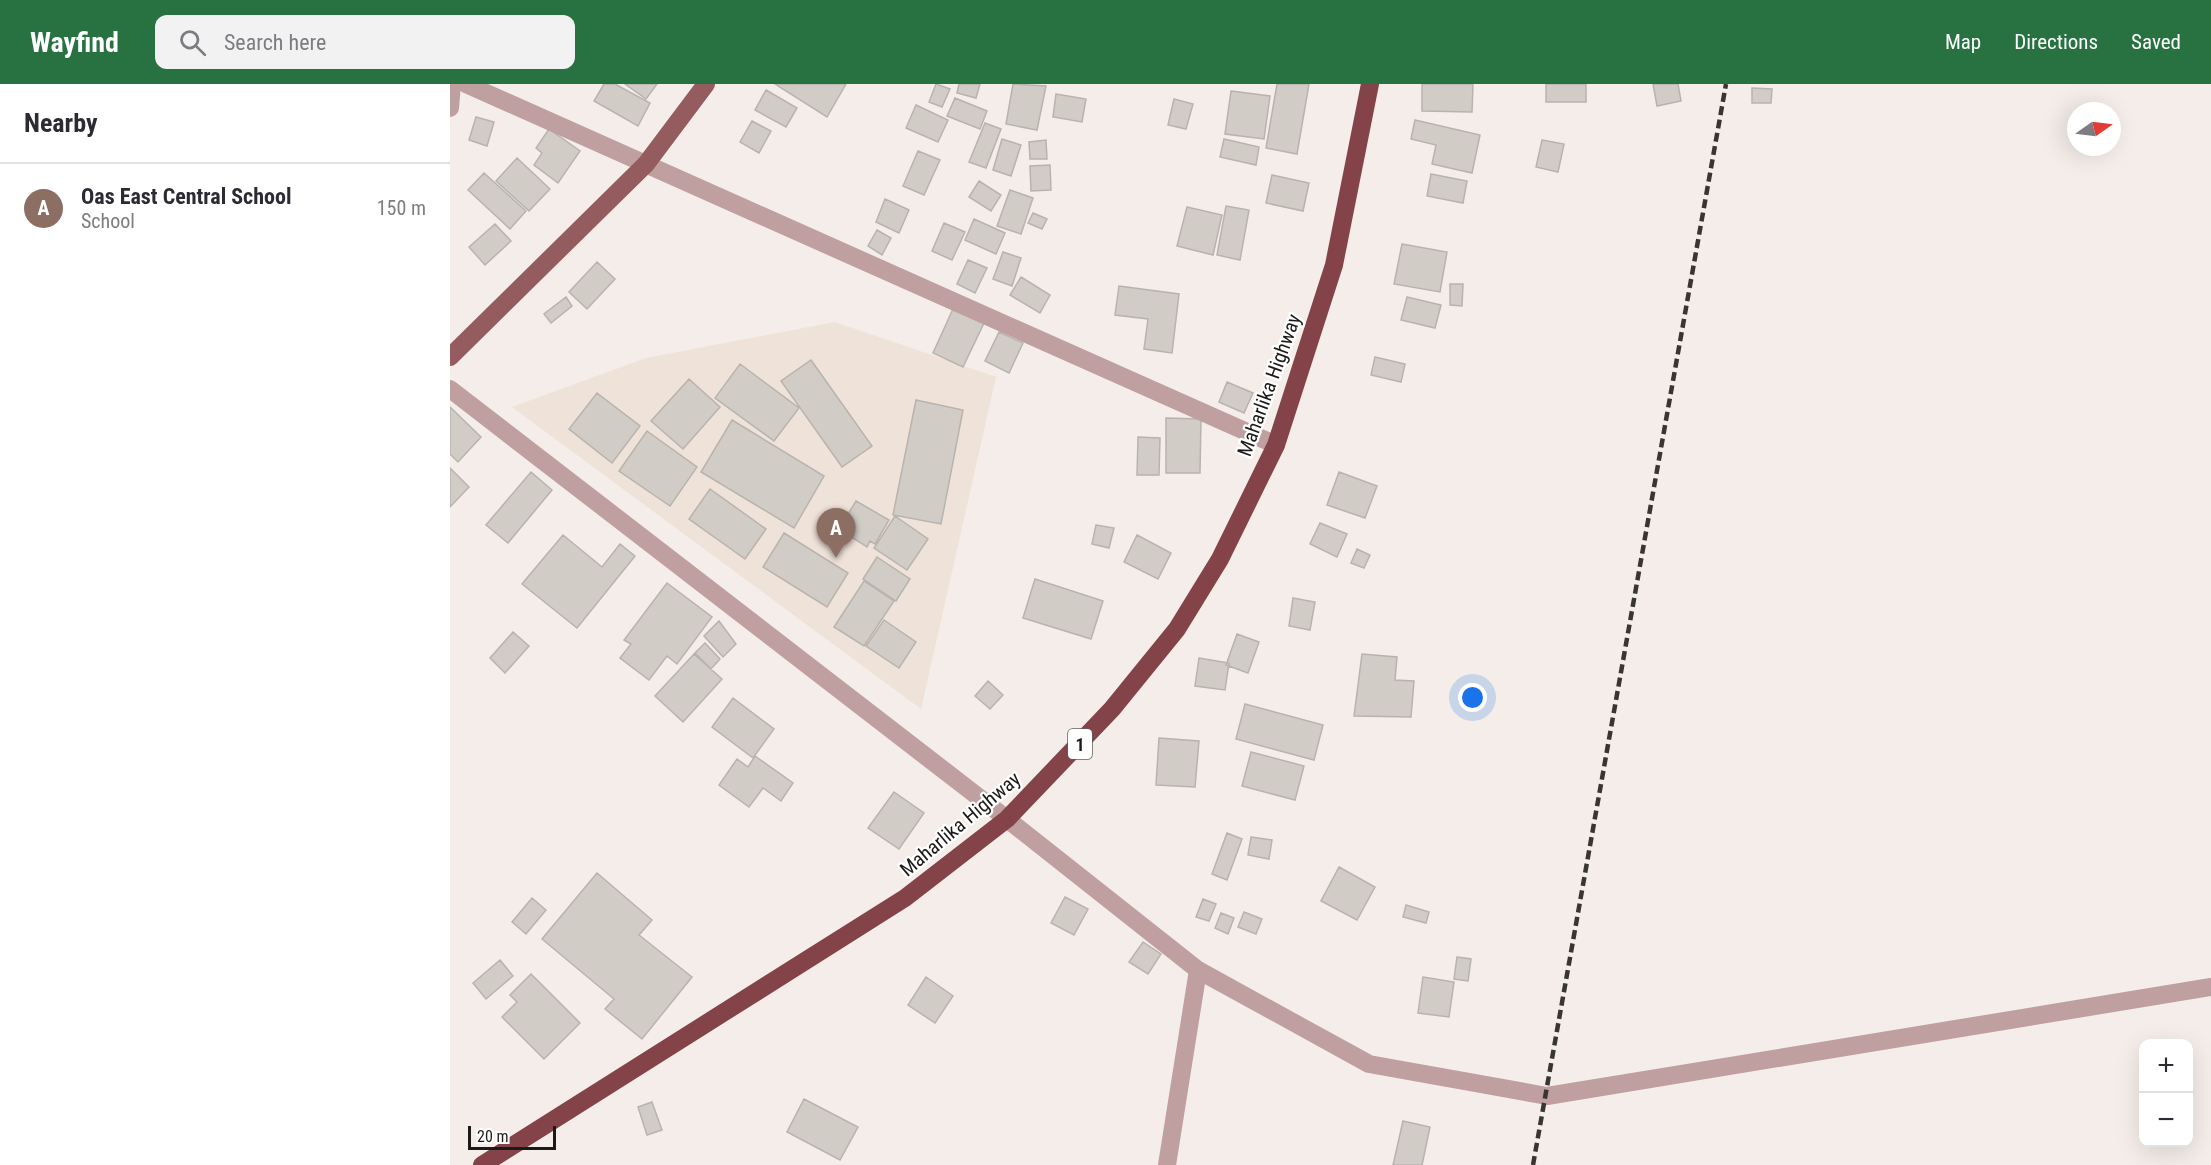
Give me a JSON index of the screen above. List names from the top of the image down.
{
  "streets": {
    "highway": ["Maharlika Highway", "1"]
  },
  "scale_bar": "20 m",
  "north": "right",
  "page": {
    "header": "Wayfind",
    "search": "Search here",
    "nav": ["Map", "Directions", "Saved"],
    "heading": "Nearby",
    "list": [
      {
        "mark": "A",
        "name": "Oas East Central School",
        "note": "School",
        "value": "150 m"
      }
    ],
    "pins": "A",
    "map_buttons": ["+", "−"],
    "scale": "20 m"
  }
}
